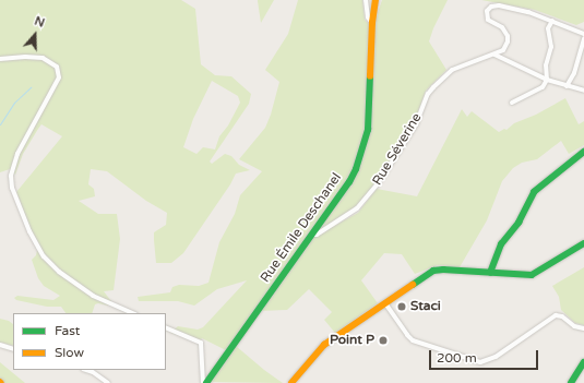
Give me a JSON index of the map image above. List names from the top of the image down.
{
  "streets": {
    "main road": ["Rue Émile Deschanel"],
    "street": ["Rue Séverine"]
  },
  "crossings": [
    ["Rue Séverine", "Rue Émile Deschanel"]
  ],
  "places": ["Staci", "Point P"],
  "legend": ["Fast", "Slow"],
  "scale_bar": "200 m",
  "north": "top"
}
